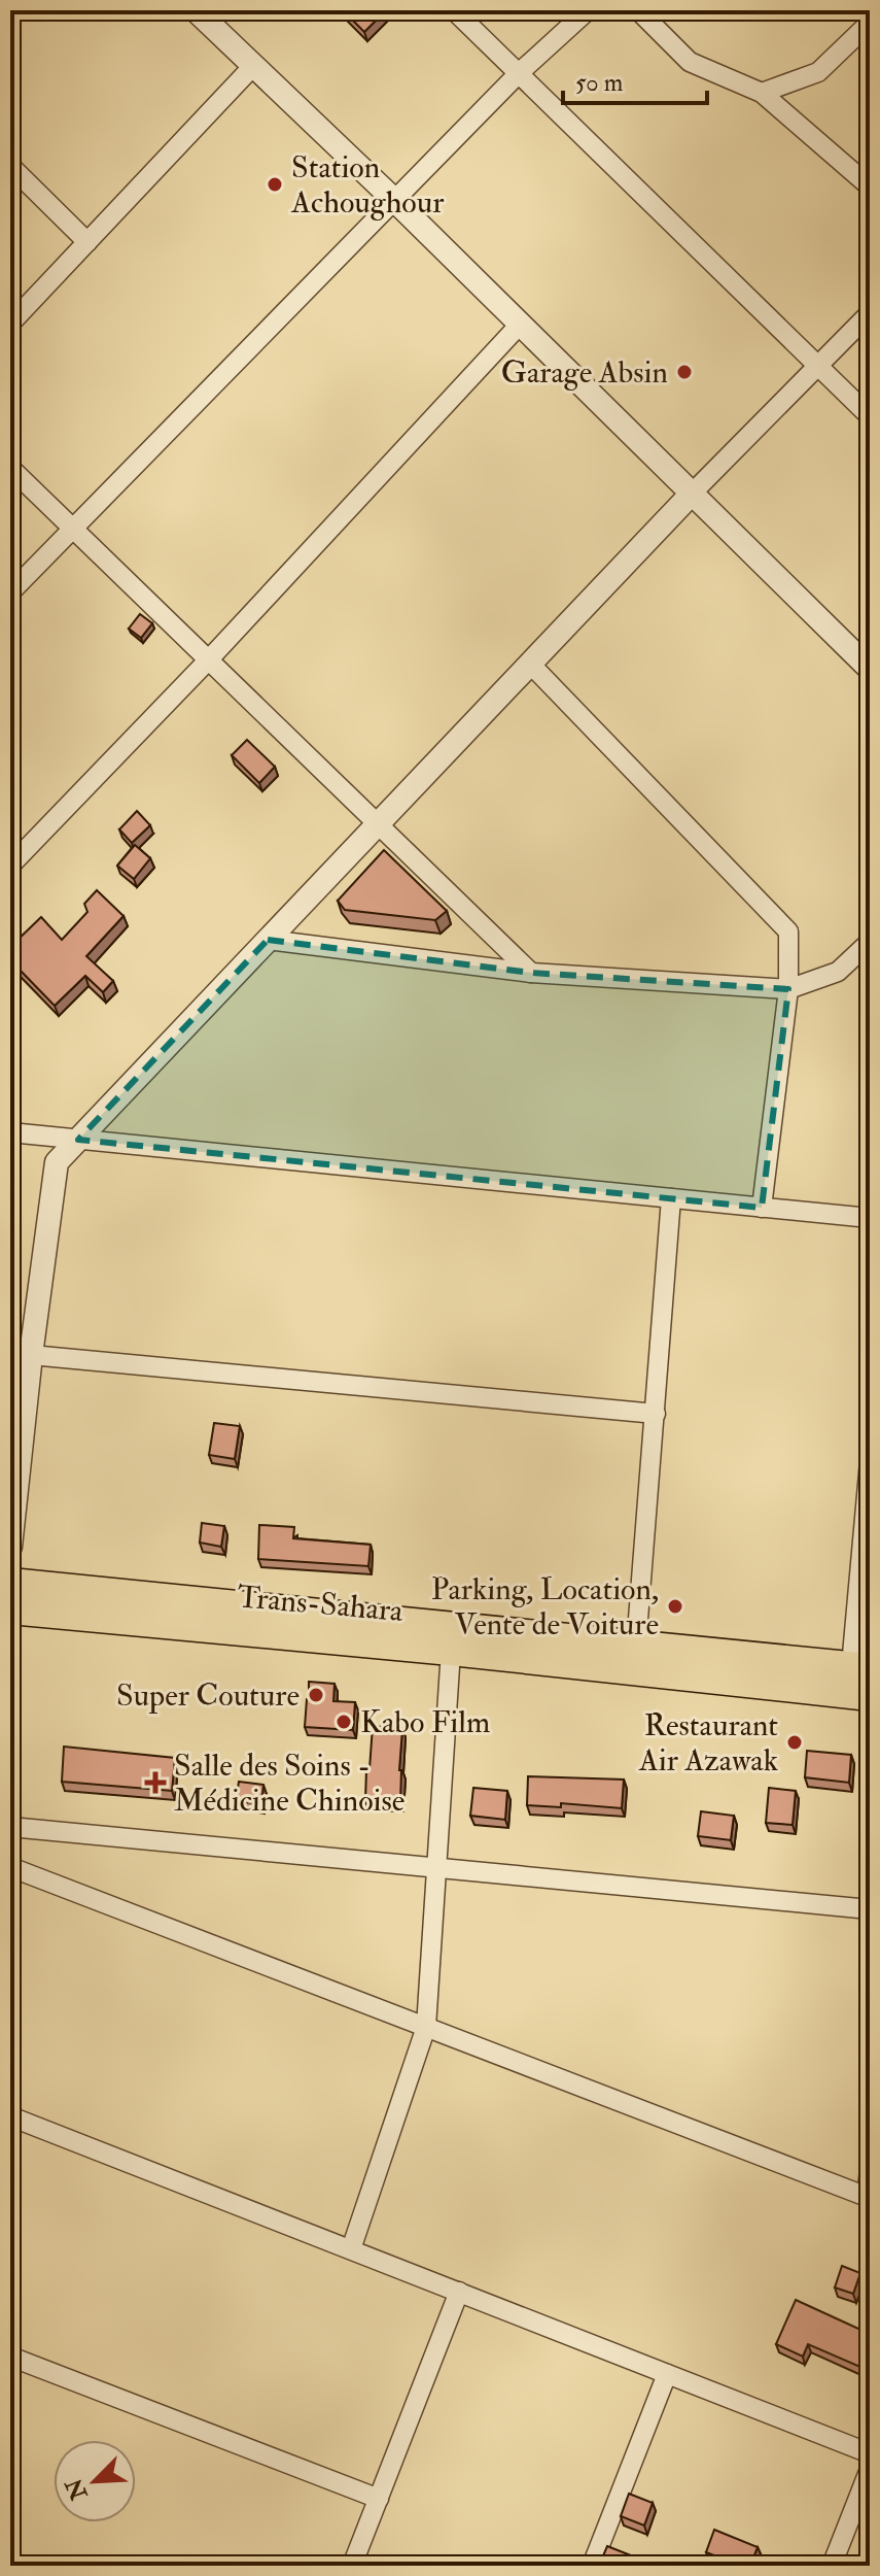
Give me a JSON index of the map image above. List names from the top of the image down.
{
  "streets": {
    "main road": ["Trans-Sahara"]
  },
  "places": {
    "other": [
      "Station Achoughour",
      "Garage Absin",
      "Parking, Location, Vente de Voiture",
      "Super Couture",
      "Kabo Film",
      "Restaurant Air Azawak"
    ],
    "health": ["Salle des Soins - Médicine Chinoise"]
  },
  "scale_bar": "50 m",
  "north": "bottom left"
}
